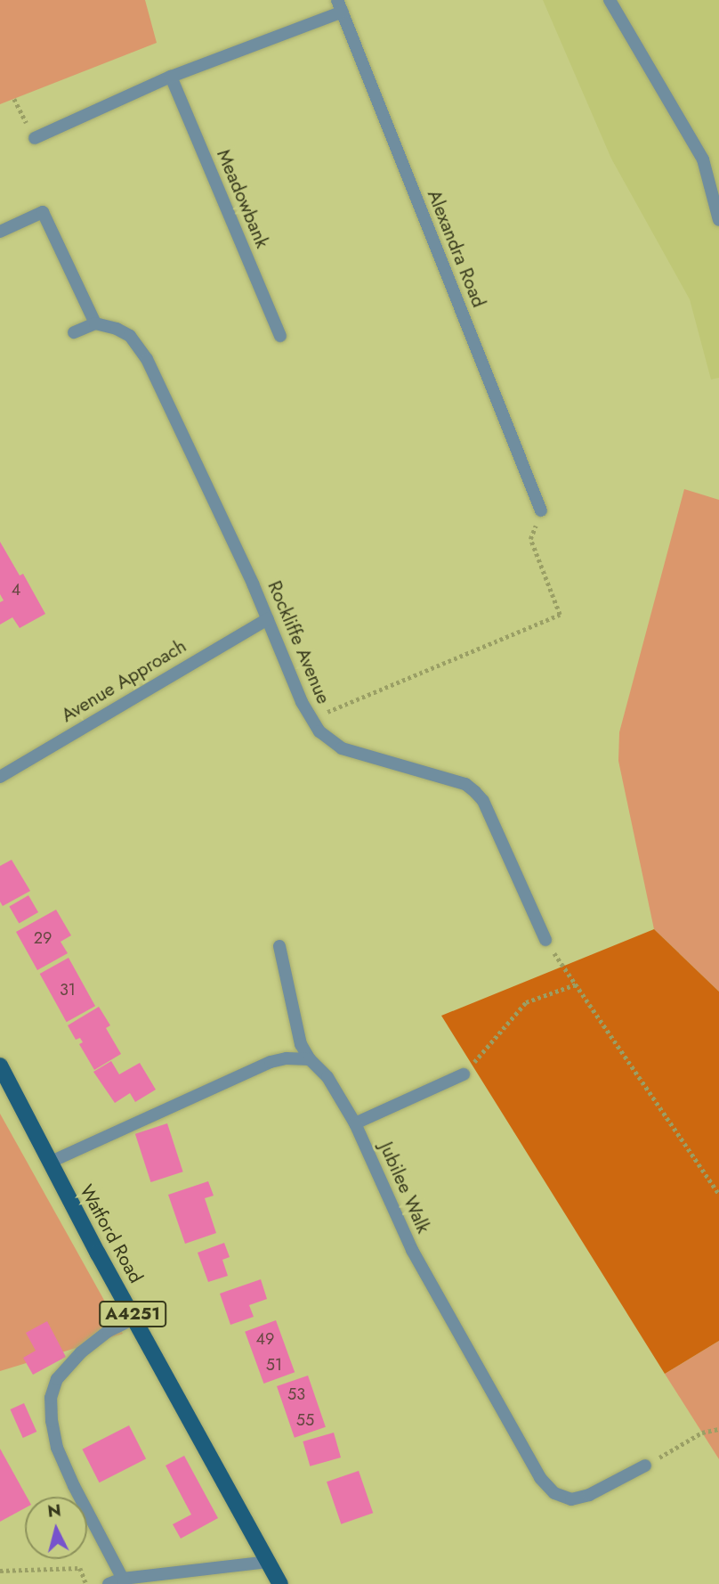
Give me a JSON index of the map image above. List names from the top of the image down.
{
  "streets": {
    "main road": ["Watford Road", "A4251"],
    "street": [
      "Meadowbank",
      "Alexandra Road",
      "Rockliffe Avenue",
      "Avenue Approach",
      "Jubilee Walk"
    ]
  },
  "crossings": [
    ["Rockliffe Avenue", "Avenue Approach"]
  ],
  "house_numbers": [
    "4",
    "29",
    "31",
    "49",
    "51",
    "53",
    "55"
  ],
  "north": "top"
}
